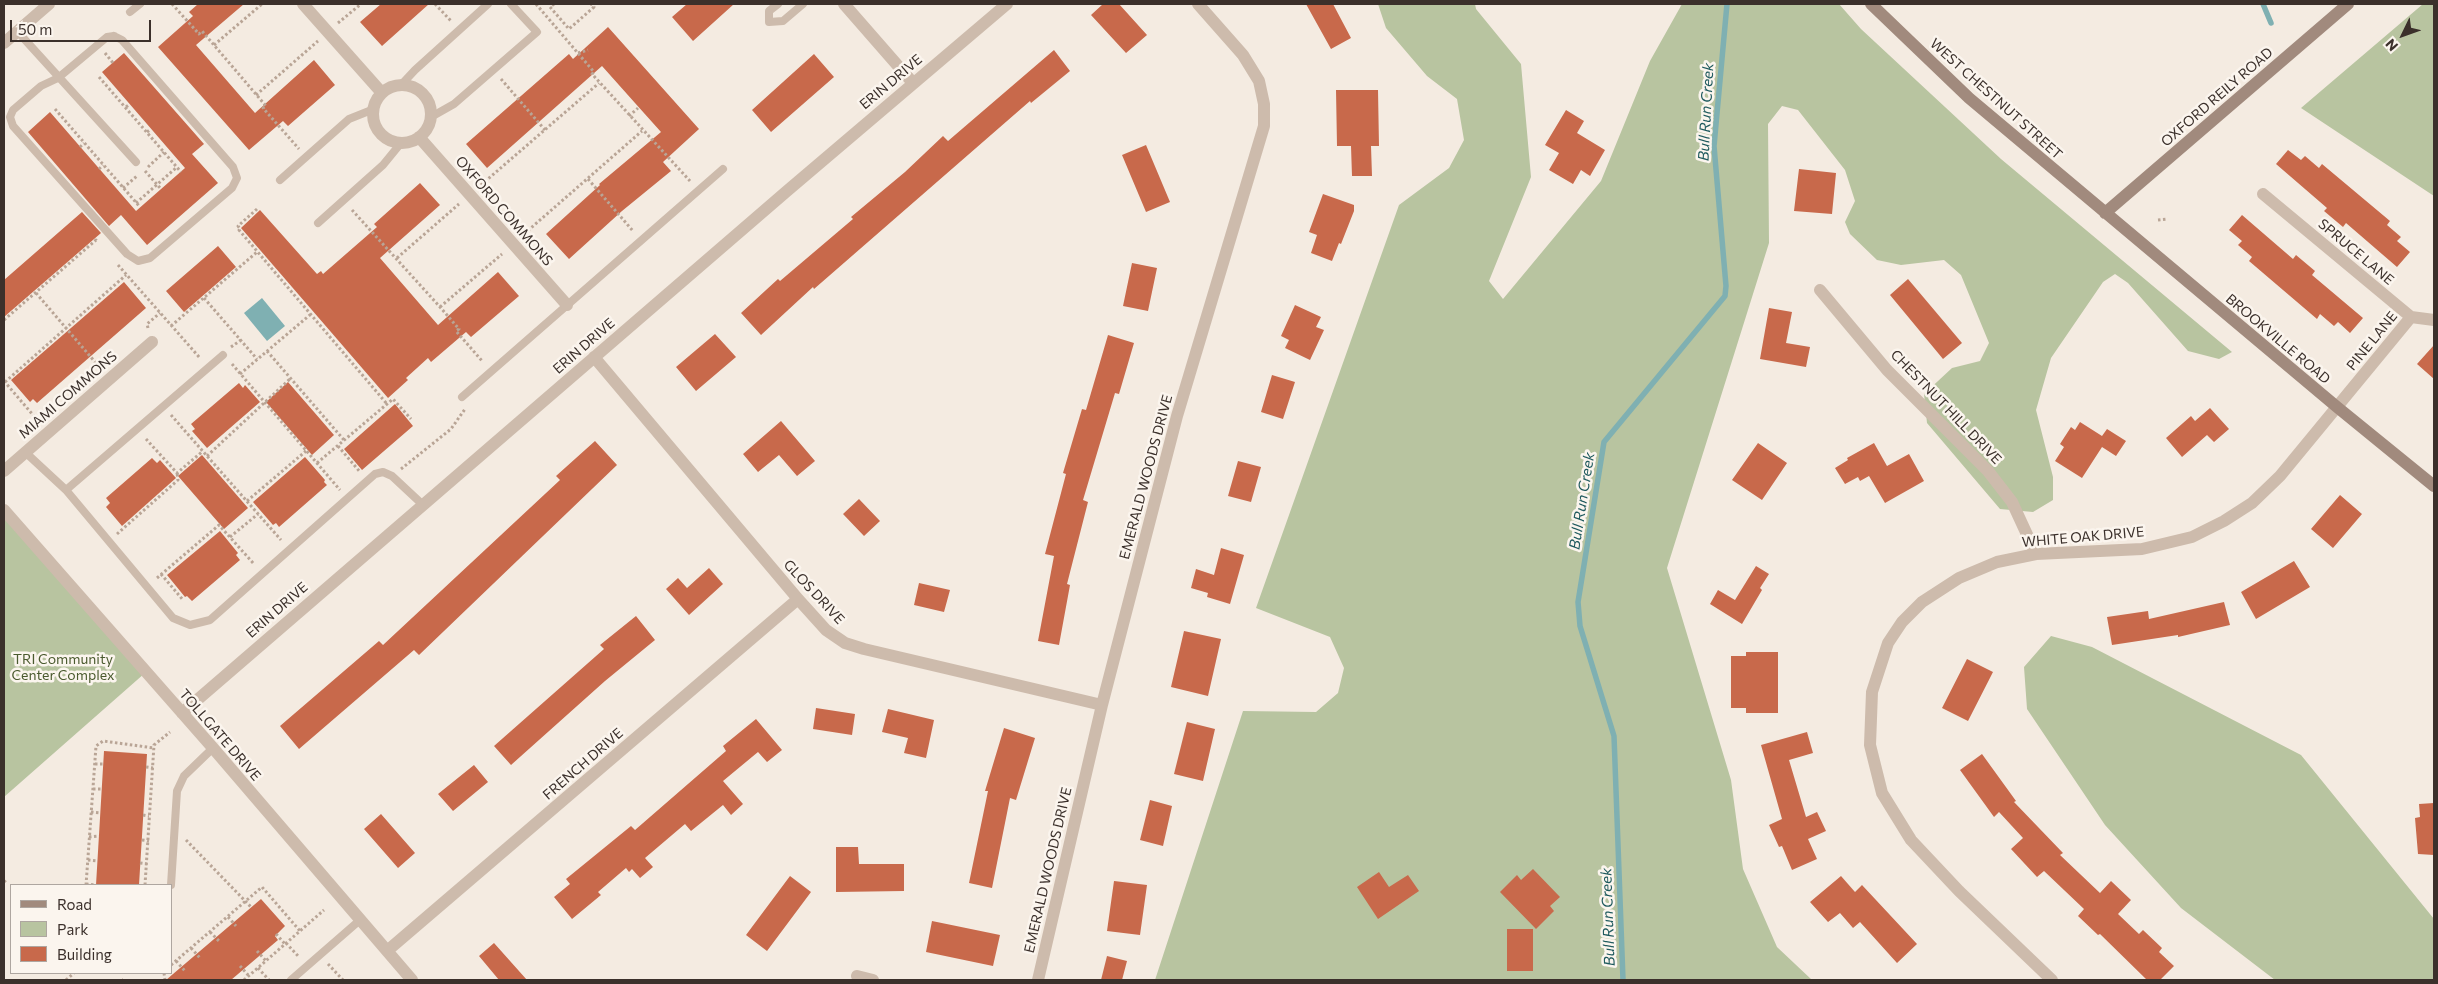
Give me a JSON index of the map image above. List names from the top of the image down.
{
  "streets": {
    "main road": ["OXFORD REILY ROAD", "WEST CHESTNUT STREET", "BROOKVILLE ROAD"],
    "street": [
      "ERIN DRIVE",
      "OXFORD COMMONS",
      "SPRUCE LANE",
      "PINE LANE",
      "MIAMI COMMONS",
      "CHESTNUT HILL DRIVE",
      "EMERALD WOODS DRIVE",
      "WHITE OAK DRIVE",
      "GLOS DRIVE",
      "TOLLGATE DRIVE",
      "FRENCH DRIVE"
    ]
  },
  "crossings": [
    ["ERIN DRIVE", "GLOS DRIVE"],
    ["ERIN DRIVE", "TOLLGATE DRIVE"],
    ["OXFORD REILY ROAD", "WEST CHESTNUT STREET"],
    ["OXFORD REILY ROAD", "BROOKVILLE ROAD"],
    ["WEST CHESTNUT STREET", "BROOKVILLE ROAD"],
    ["SPRUCE LANE", "PINE LANE"],
    ["BROOKVILLE ROAD", "PINE LANE"],
    ["BROOKVILLE ROAD", "WHITE OAK DRIVE"],
    ["PINE LANE", "WHITE OAK DRIVE"],
    ["CHESTNUT HILL DRIVE", "WHITE OAK DRIVE"],
    ["EMERALD WOODS DRIVE", "GLOS DRIVE"],
    ["GLOS DRIVE", "FRENCH DRIVE"],
    ["TOLLGATE DRIVE", "FRENCH DRIVE"]
  ],
  "water": ["Bull Run Creek"],
  "parks": ["TRI Community Center Complex"],
  "legend": ["Road", "Park", "Building"],
  "scale_bar": "50 m",
  "north": "bottom left"
}
